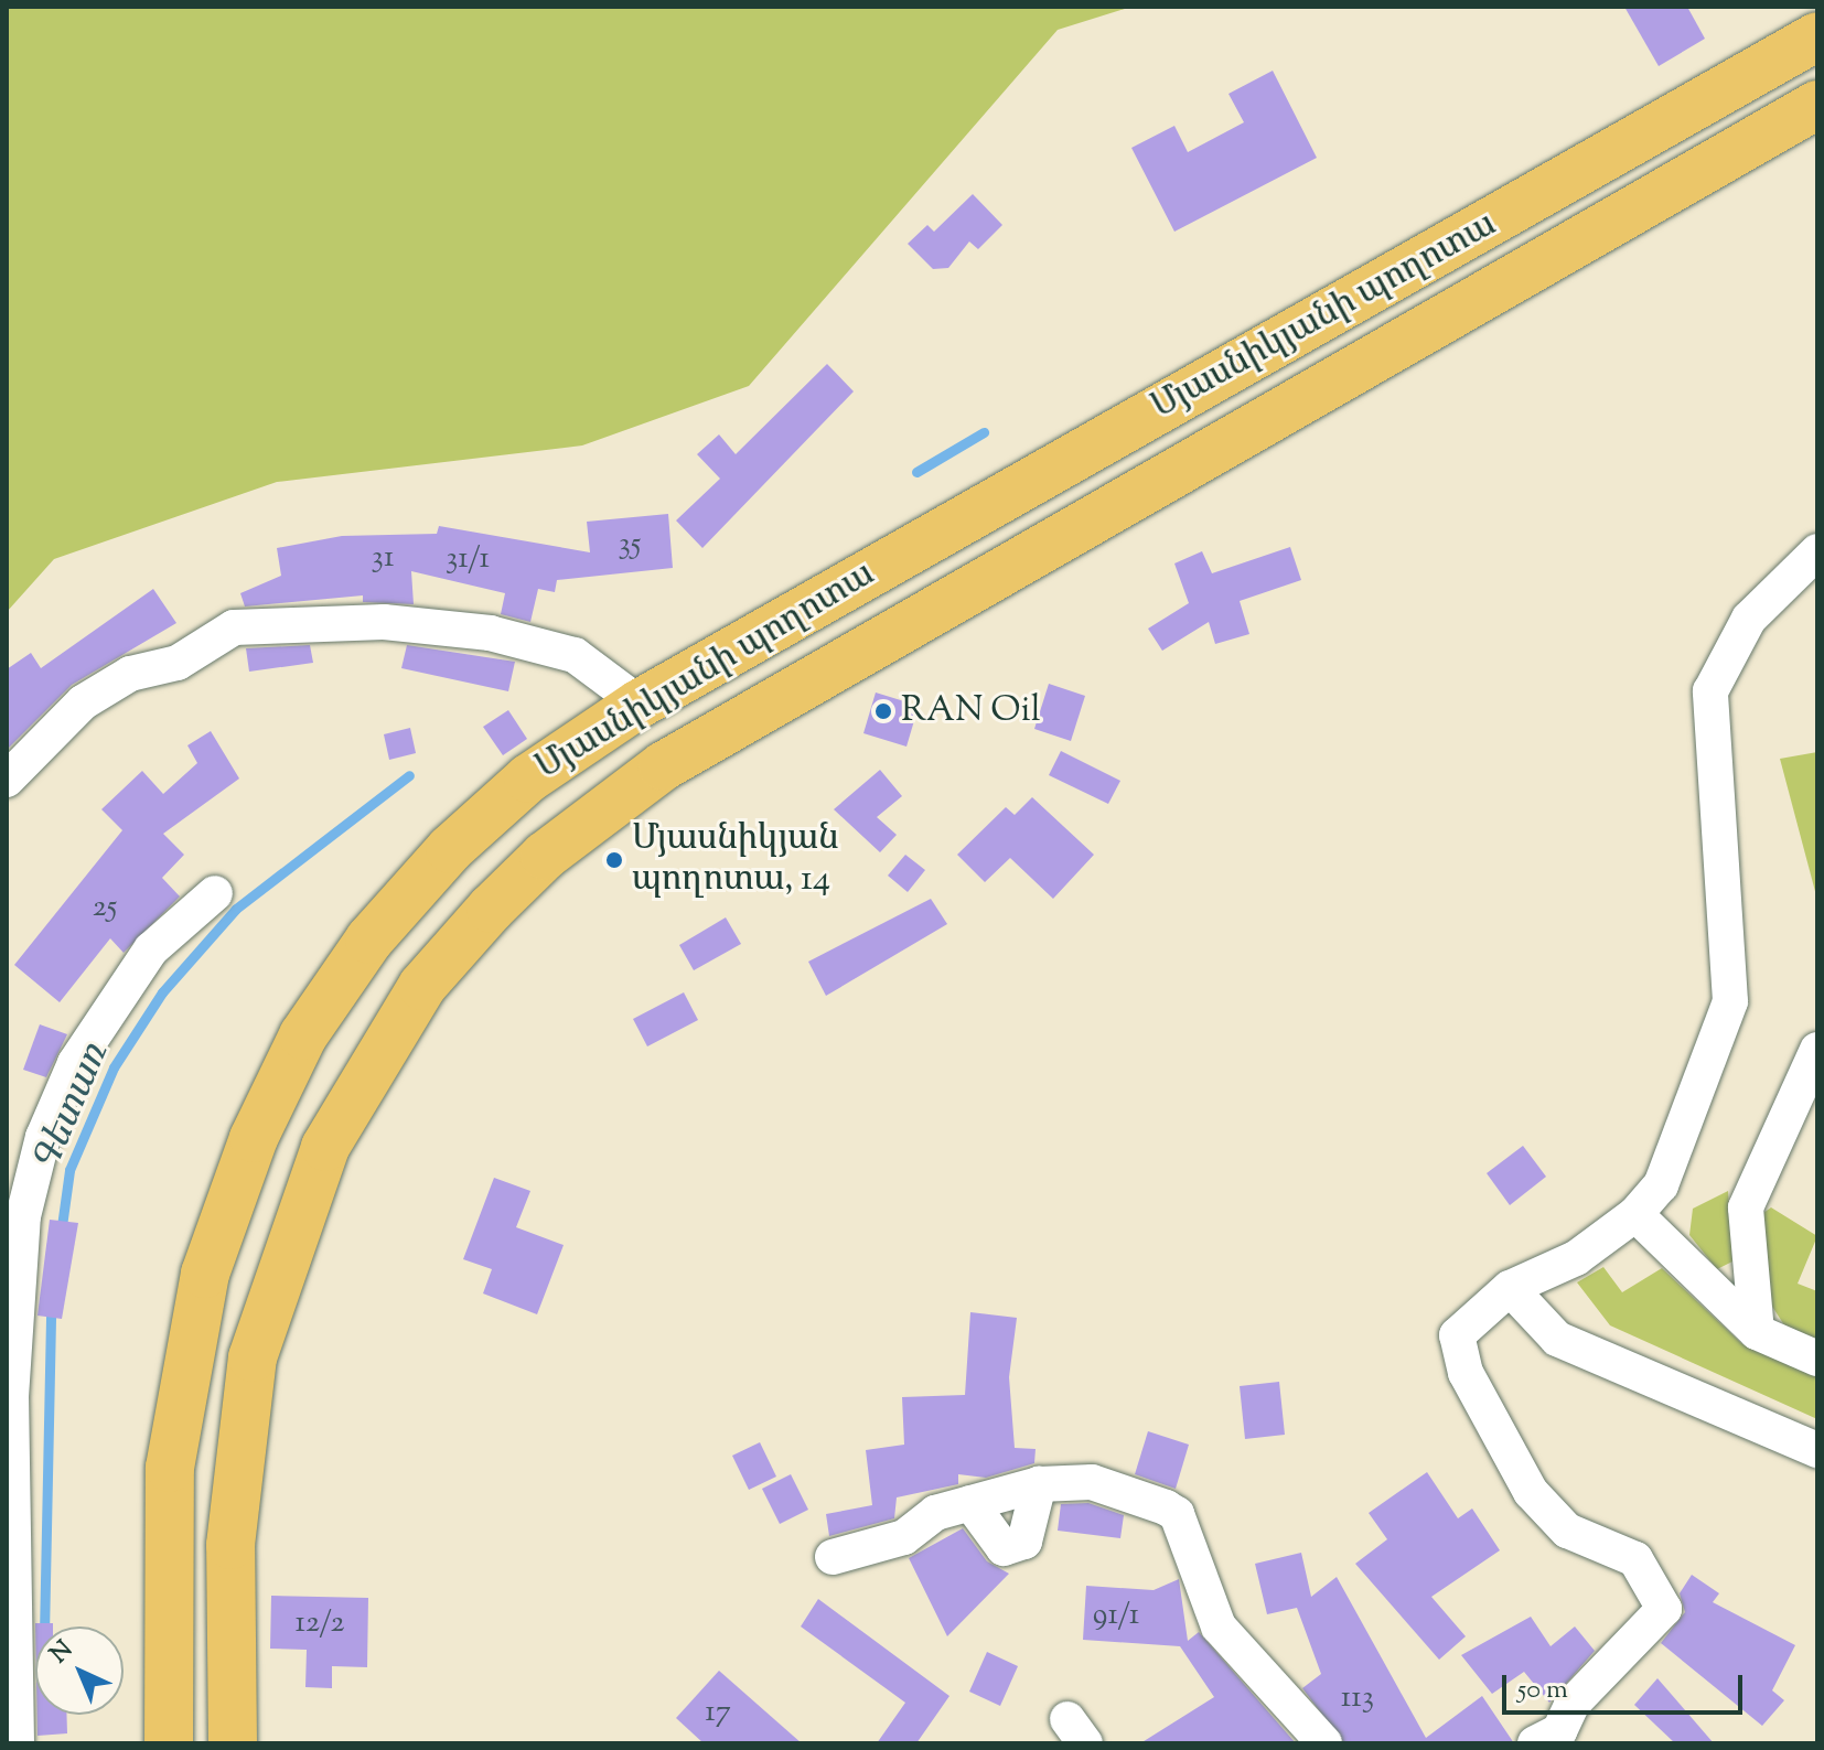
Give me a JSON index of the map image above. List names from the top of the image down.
{
  "streets": {
    "highway": ["Մյասնիկյանի պողոտա"]
  },
  "water": ["Գետառ"],
  "places": ["RAN Oil", "Մյասնիկյան պողոտա, 14"],
  "house_numbers": [
    "35",
    "31",
    "31/1",
    "25",
    "91/1",
    "12/2",
    "113",
    "17"
  ],
  "scale_bar": "50 m",
  "north": "top left"
}
